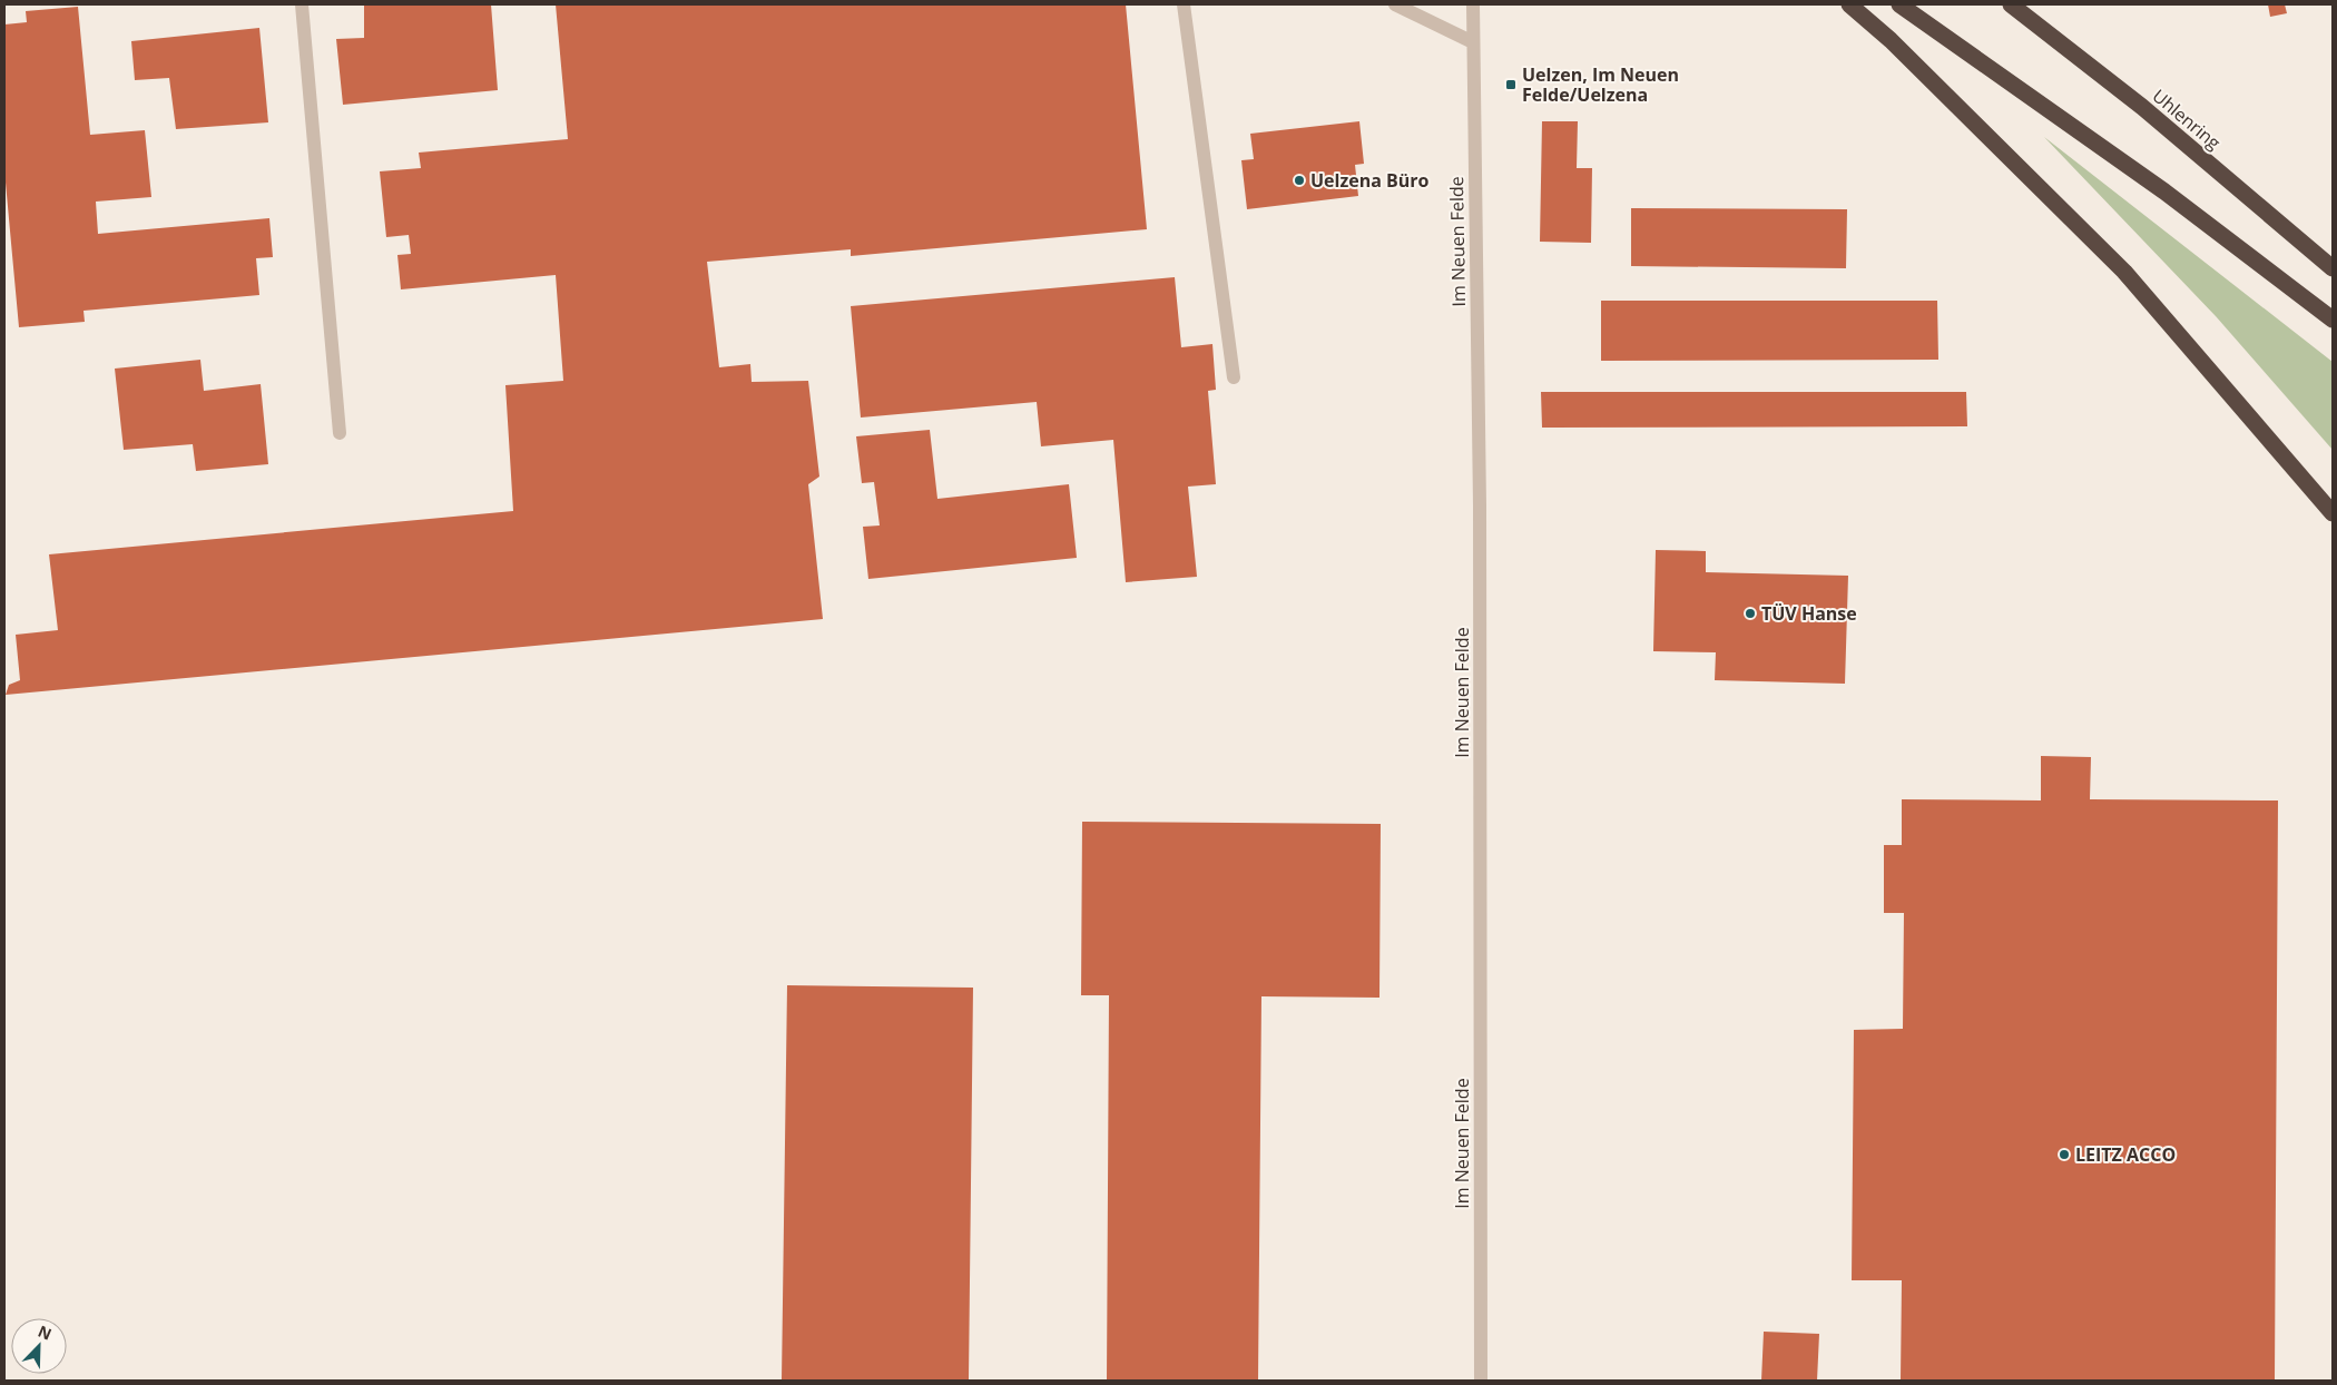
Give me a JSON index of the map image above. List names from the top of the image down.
{
  "streets": {
    "highway": ["Uhlenring"],
    "street": ["Im Neuen Felde"]
  },
  "places": {
    "transit": ["Uelzen, Im Neuen Felde/Uelzena"],
    "other": ["Uelzena Büro", "TÜV Hanse", "LEITZ ACCO"]
  },
  "north": "top right"
}
